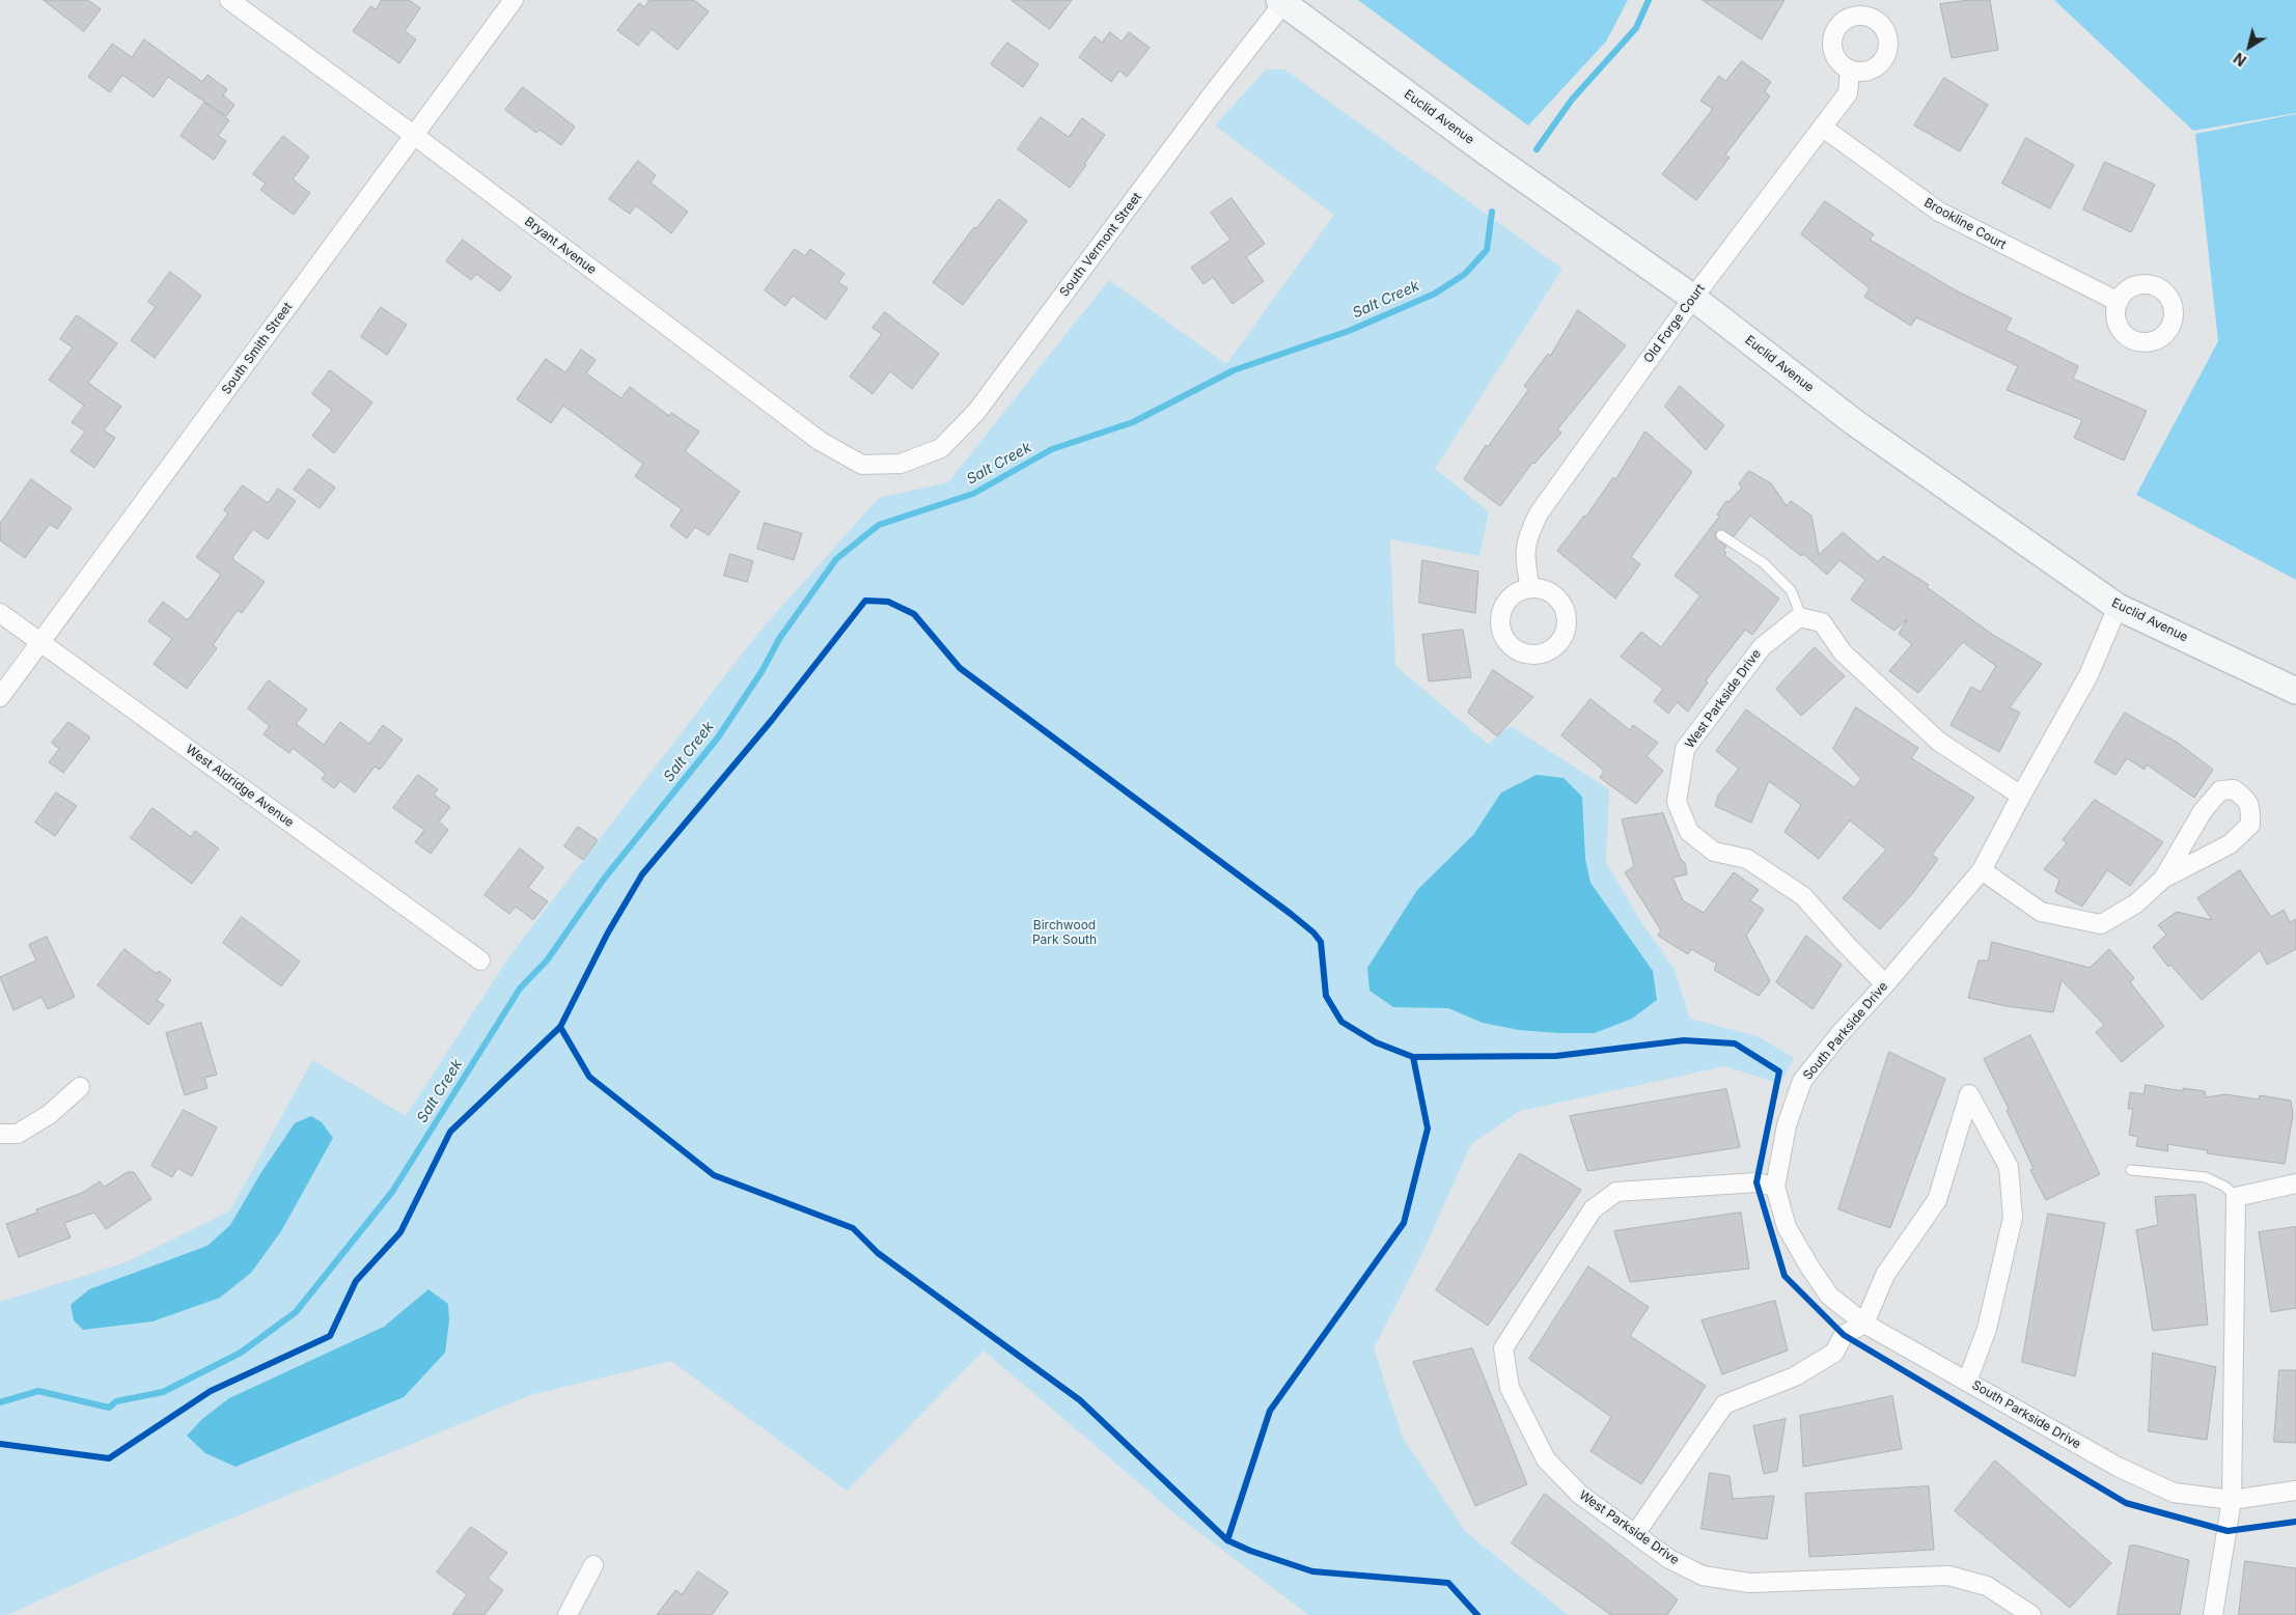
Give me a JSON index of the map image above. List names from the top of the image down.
{
  "streets": {
    "main road": ["Euclid Avenue"],
    "street": [
      "Brookline Court",
      "South Vermont Street",
      "Bryant Avenue",
      "Old Forge Court",
      "South Smith Street",
      "West Parkside Drive",
      "West Aldridge Avenue",
      "South Parkside Drive"
    ]
  },
  "crossings": [
    ["Euclid Avenue", "South Vermont Street"],
    ["Euclid Avenue", "Old Forge Court"],
    ["Euclid Avenue", "South Parkside Drive"],
    ["Brookline Court", "Old Forge Court"],
    ["South Vermont Street", "Bryant Avenue"],
    ["Bryant Avenue", "South Smith Street"],
    ["South Smith Street", "West Aldridge Avenue"],
    ["West Parkside Drive", "South Parkside Drive"]
  ],
  "water": ["Salt Creek"],
  "parks": ["Birchwood Park South"],
  "north": "bottom left"
}
